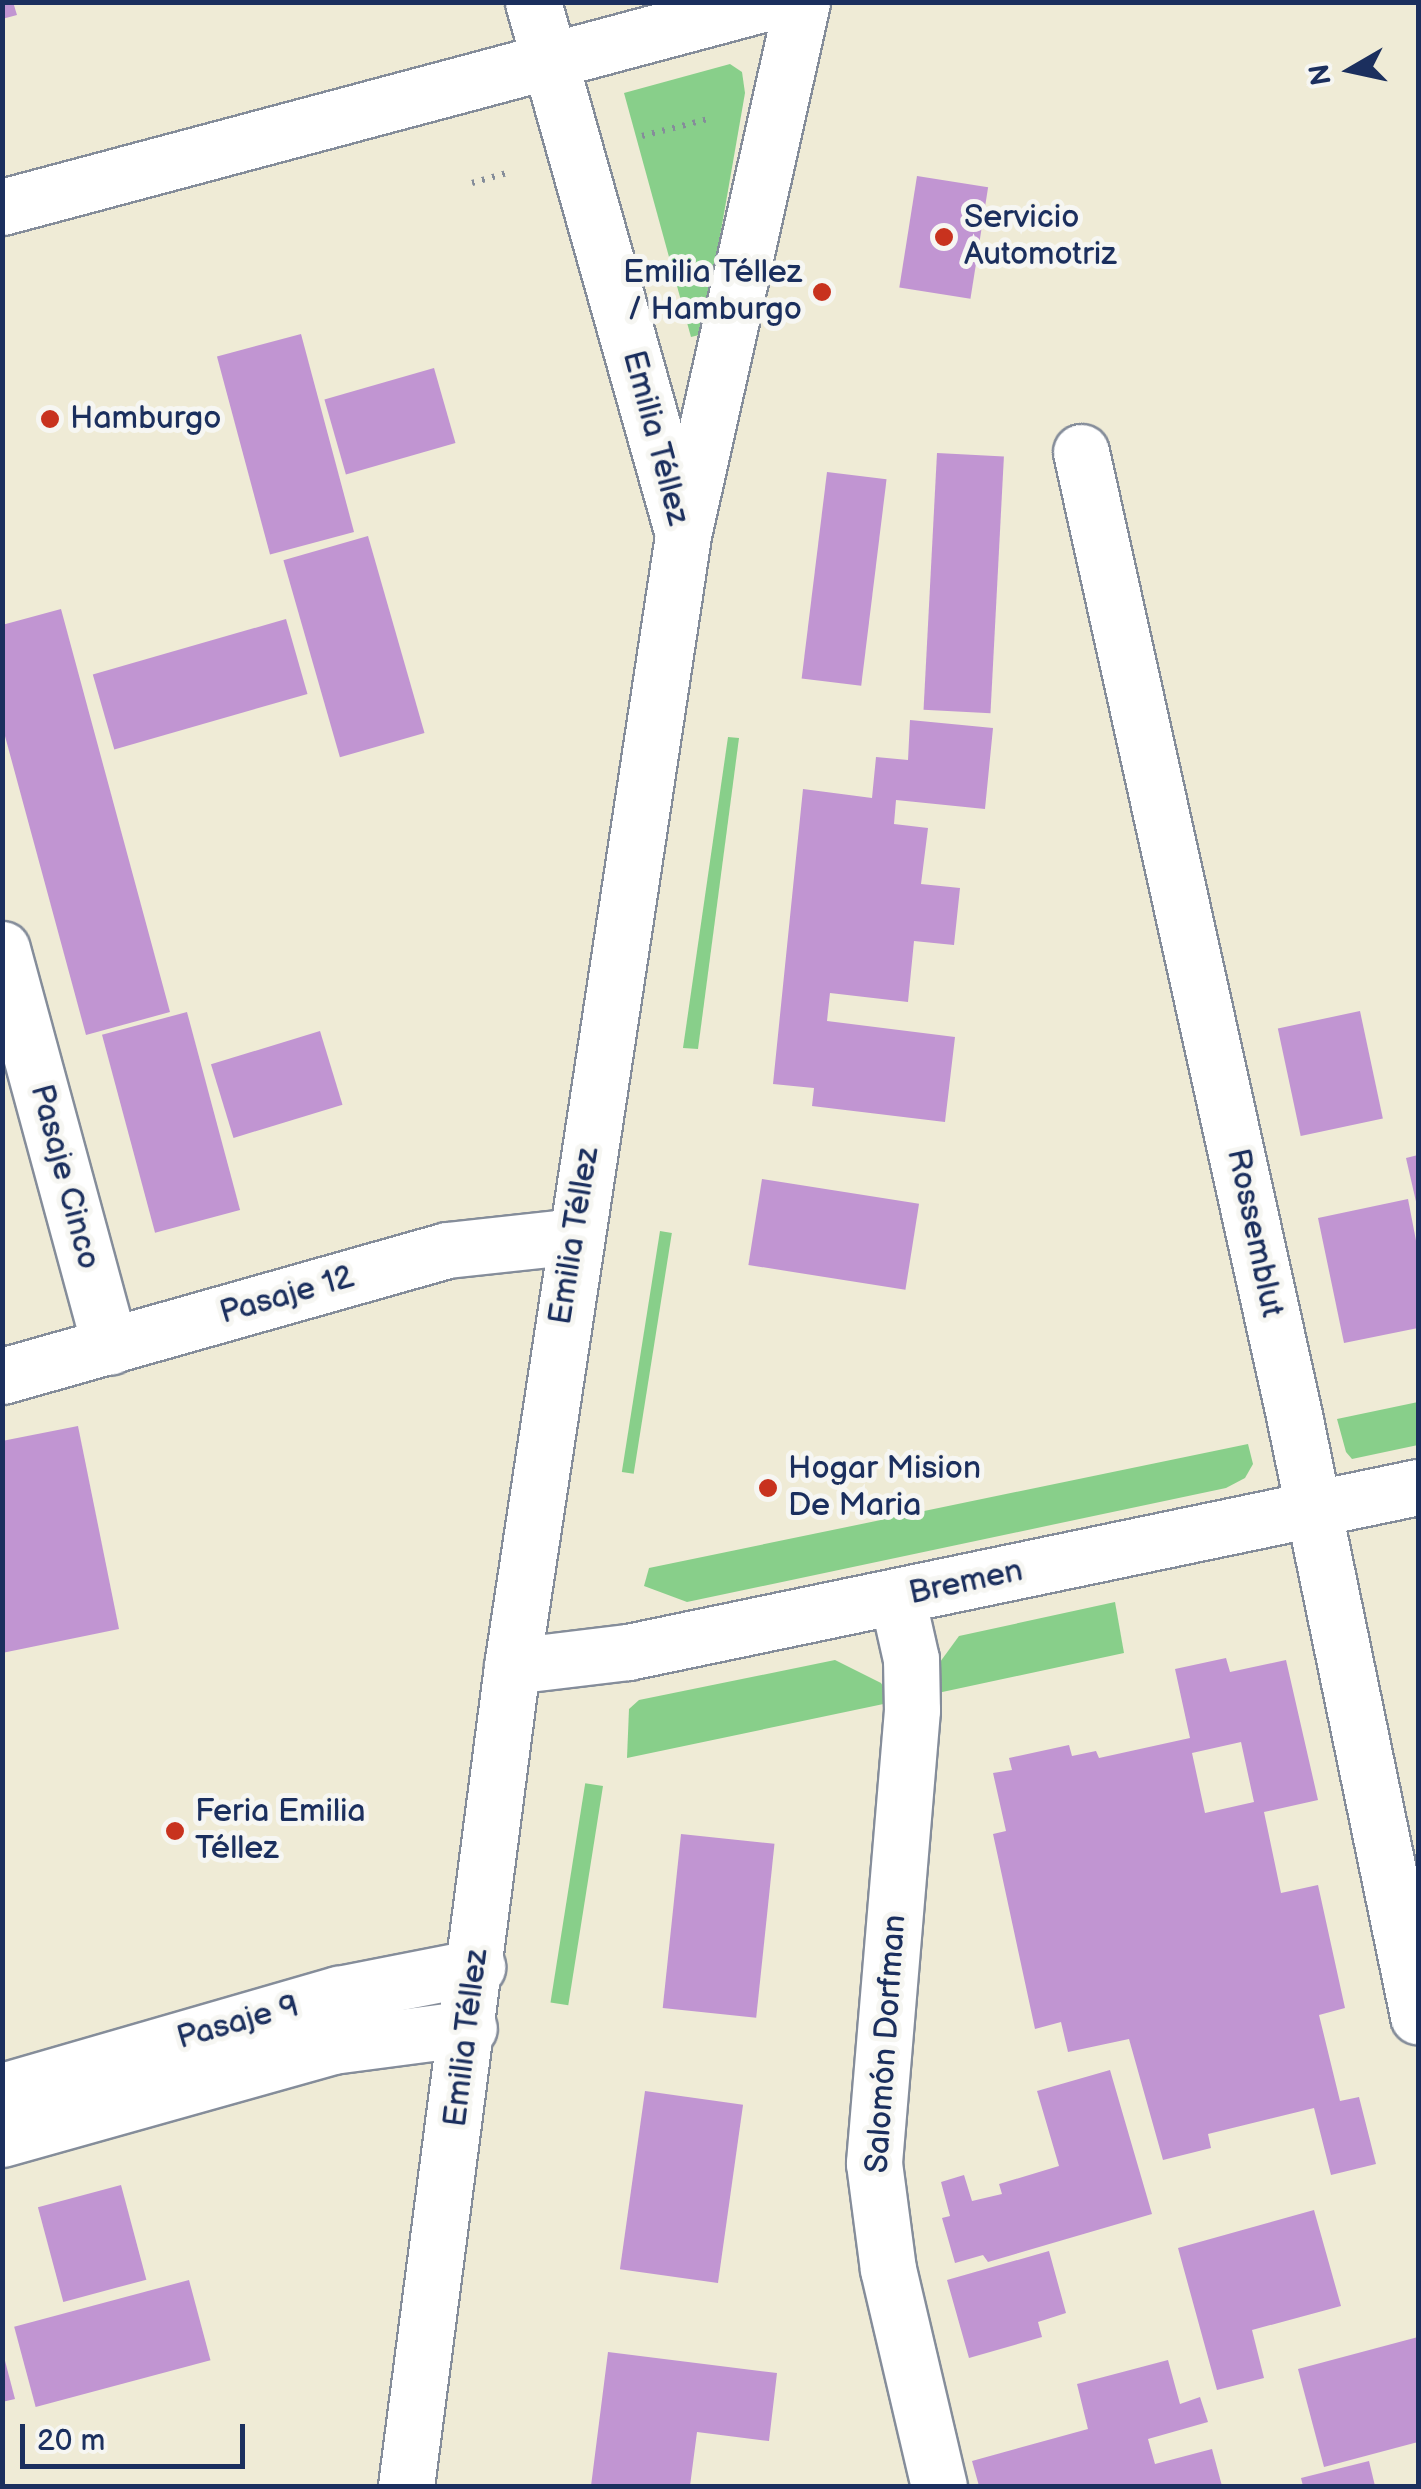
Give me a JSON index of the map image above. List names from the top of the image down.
{
  "streets": {
    "street": [
      "Emilia Téllez",
      "Pasaje Cinco",
      "Rossemblut",
      "Pasaje 12",
      "Bremen",
      "Pasaje 9",
      "Salomón Dorfman"
    ]
  },
  "crossings": [
    ["Emilia Téllez", "Pasaje 12"],
    ["Emilia Téllez", "Bremen"],
    ["Emilia Téllez", "Pasaje 9"],
    ["Pasaje Cinco", "Pasaje 12"],
    ["Rossemblut", "Bremen"],
    ["Bremen", "Salomón Dorfman"]
  ],
  "places": [
    "Servicio Automotriz",
    "Emilia Téllez / Hamburgo",
    "Hamburgo",
    "Hogar Mision De Maria",
    "Feria Emilia Téllez"
  ],
  "scale_bar": "20 m",
  "north": "left"
}
